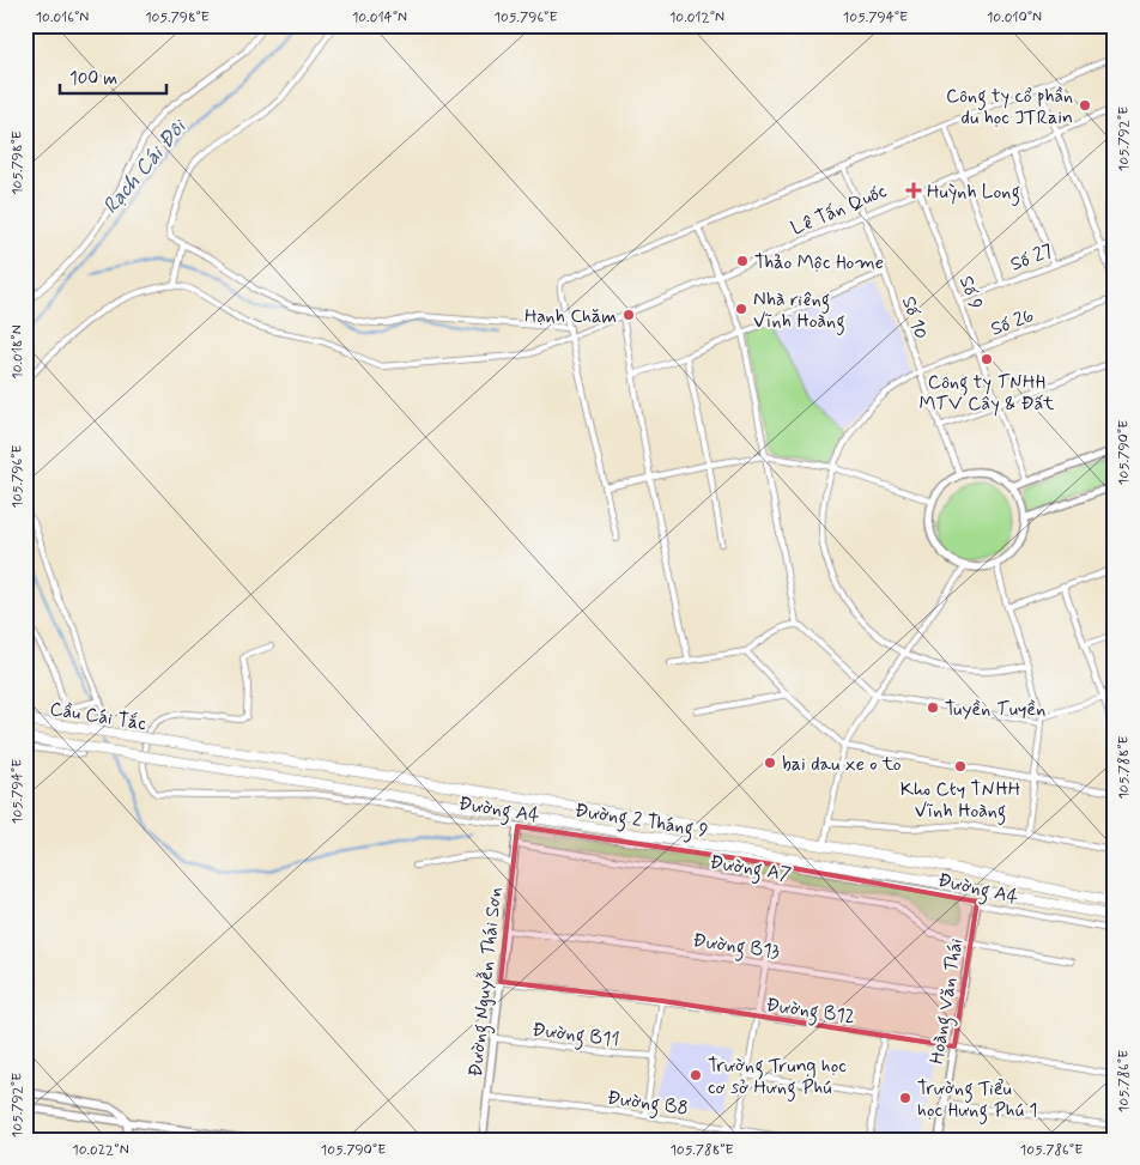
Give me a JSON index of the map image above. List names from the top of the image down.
{
  "streets": {
    "highway": ["Cầu Cái Tắc", "Đường 2 Tháng 9"],
    "street": [
      "Lê Tấn Quốc",
      "Số 27",
      "Số 9",
      "Số 10",
      "Số 26",
      "Đường A4",
      "Đường A7",
      "Đường B13",
      "Đường Nguyễn Thái Sơn",
      "Hoàng Văn Thái",
      "Đường B12",
      "Đường B11",
      "Đường B8"
    ]
  },
  "crossings": [
    ["Lê Tấn Quốc", "Số 9"],
    ["Lê Tấn Quốc", "Số 10"],
    ["Số 27", "Số 9"],
    ["Số 9", "Số 26"],
    ["Số 10", "Số 26"],
    ["Cầu Cái Tắc", "Đường 2 Tháng 9"],
    ["Đường A4", "Đường Nguyễn Thái Sơn"],
    ["Đường A4", "Hoàng Văn Thái"],
    ["Đường A7", "Đường Nguyễn Thái Sơn"],
    ["Đường A7", "Hoàng Văn Thái"],
    ["Đường B13", "Đường Nguyễn Thái Sơn"],
    ["Đường B13", "Hoàng Văn Thái"],
    ["Đường Nguyễn Thái Sơn", "Đường B12"],
    ["Đường Nguyễn Thái Sơn", "Đường B11"],
    ["Đường Nguyễn Thái Sơn", "Đường B8"],
    ["Hoàng Văn Thái", "Đường B12"]
  ],
  "water": ["Rạch Cái Đôi"],
  "places": {
    "other": [
      "Công ty cổ phần du học JTRain",
      "Thảo Mộc Home",
      "Nhà riêng Vĩnh Hoàng",
      "Hạnh Chăm",
      "Công ty TNHH MTV Cây & Đất",
      "Tuyền Tuyền",
      "bai dau xe o to",
      "Kho Cty TNHH Vĩnh Hoàng",
      "Trường Trung học cơ sở Hưng Phú",
      "Trường Tiểu học Hưng Phú 1"
    ],
    "health": ["Huỳnh Long"]
  },
  "scale_bar": "100 m",
  "coordinates": [
    "10.016°N",
    "105.798°E",
    "10.014°N",
    "105.796°E",
    "10.012°N",
    "105.794°E",
    "10.010°N",
    "105.792°E",
    "10.018°N",
    "105.790°E",
    "105.788°E",
    "105.786°E",
    "10.022°N"
  ]
}
